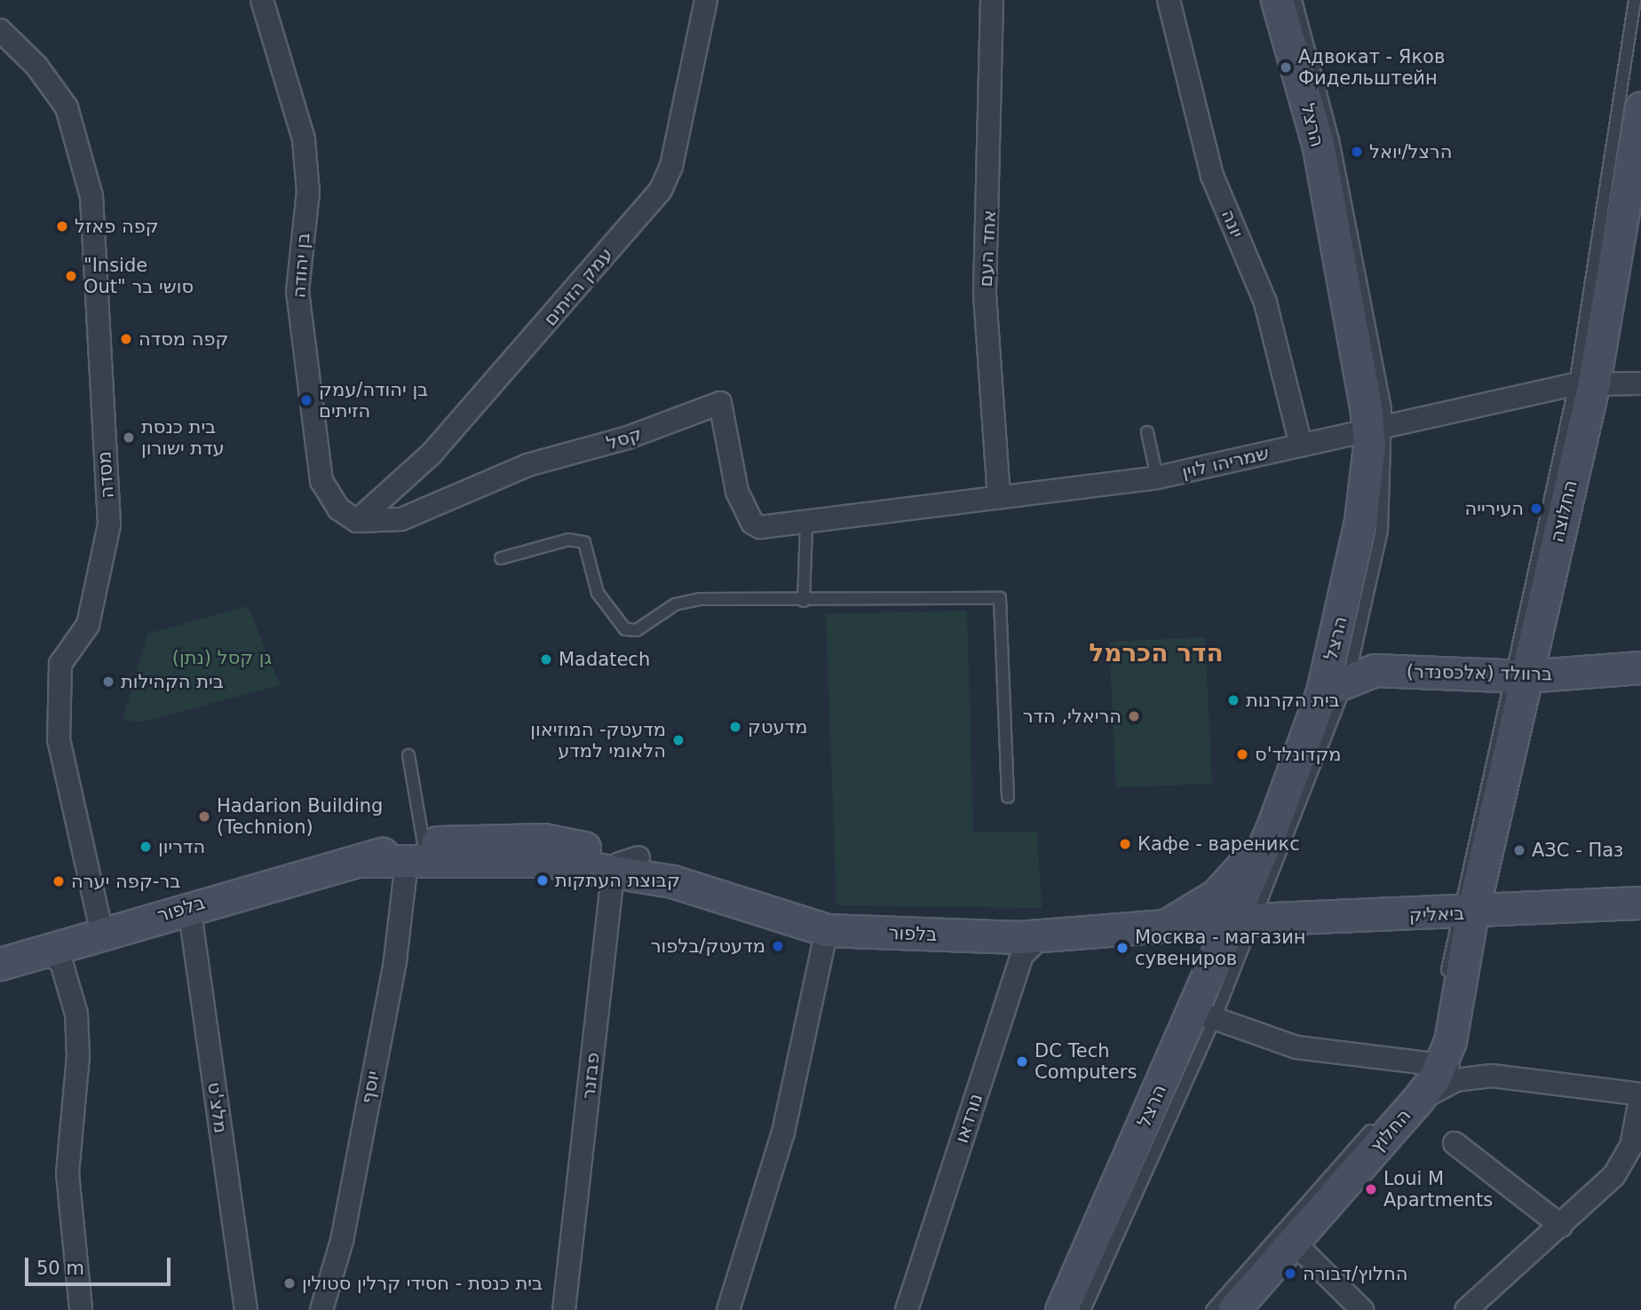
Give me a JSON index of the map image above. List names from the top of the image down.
{
  "streets": {
    "street": [
      "הרצל",
      "יונה",
      "אחד העם",
      "בן יהודה",
      "עמק הזיתים",
      "קסל",
      "שמריהו לוין",
      "מסדה",
      "החלוצה",
      "ברוולד (אלכסנדר)",
      "בלפור",
      "ביאליק",
      "פבזנר",
      "יוסף",
      "מלצ'ט",
      "נורדאו",
      "החלוץ"
    ]
  },
  "crossings": [
    ["הרצל", "שמריהו לוין"],
    ["הרצל", "בלפור"],
    ["הרצל", "ביאליק"],
    ["יונה", "שמריהו לוין"],
    ["אחד העם", "שמריהו לוין"],
    ["בן יהודה", "עמק הזיתים"],
    ["בן יהודה", "קסל"],
    ["עמק הזיתים", "קסל"],
    ["קסל", "שמריהו לוין"],
    ["שמריהו לוין", "החלוצה"],
    ["מסדה", "בלפור"],
    ["החלוצה", "ברוולד (אלכסנדר)"],
    ["החלוצה", "ביאליק"],
    ["החלוצה", "החלוץ"],
    ["בלפור", "ביאליק"],
    ["בלפור", "פבזנר"],
    ["בלפור", "יוסף"],
    ["בלפור", "מלצ'ט"],
    ["בלפור", "נורדאו"],
    ["ביאליק", "החלוץ"]
  ],
  "districts": ["הדר הכרמל"],
  "parks": ["גן קסל (נתן)"],
  "places": [
    "Адвокат - Яков Фидельштейн",
    "הרצל/יואל",
    "קפה פאזל",
    "\"Inside Out\" סושי בר",
    "קפה מסדה",
    "בן יהודה/עמק הזיתים",
    "בית כנסת עדת ישורון",
    "העירייה",
    "Madatech",
    "בית הקהילות",
    "בית הקרנות",
    "הריאלי, הדר",
    "מדעטק",
    "מדעטק- המוזיאון הלאומי למדע",
    "מקדונלד'ס",
    "Hadarion Building (Technion)",
    "Кафе - вареникс",
    "הדריון",
    "АЗС - Паз",
    "קבוצת העתקות",
    "בר-קפה יערה",
    "מדעטק/בלפור",
    "Москва - магазин сувениров",
    "DC Tech Computers",
    "Loui M Apartments",
    "החלוץ/דבורה",
    "בית כנסת - חסידי קרלין סטולין"
  ],
  "scale_bar": "50 m"
}
